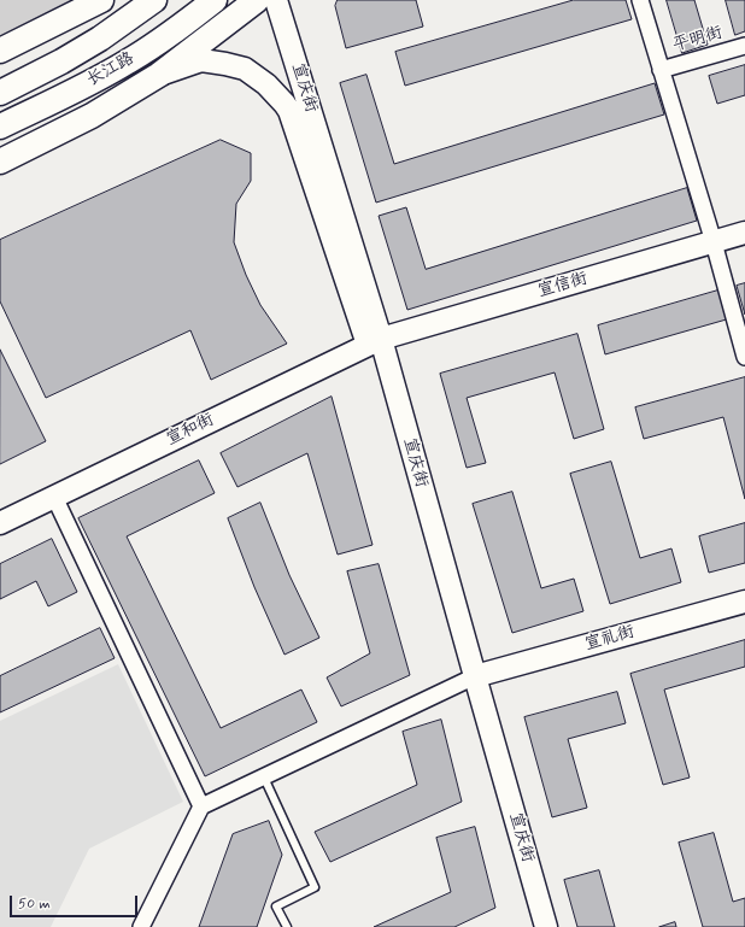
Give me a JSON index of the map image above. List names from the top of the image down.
{
  "streets": {
    "main road": ["长江路"],
    "street": [
      "平明街",
      "宣庆街",
      "宣信街",
      "宣和街",
      "宣礼街"
    ]
  },
  "crossings": [
    ["宣庆街", "宣信街"],
    ["宣庆街", "宣和街"],
    ["宣庆街", "宣礼街"],
    ["宣信街", "宣和街"]
  ],
  "scale_bar": "50 m"
}
